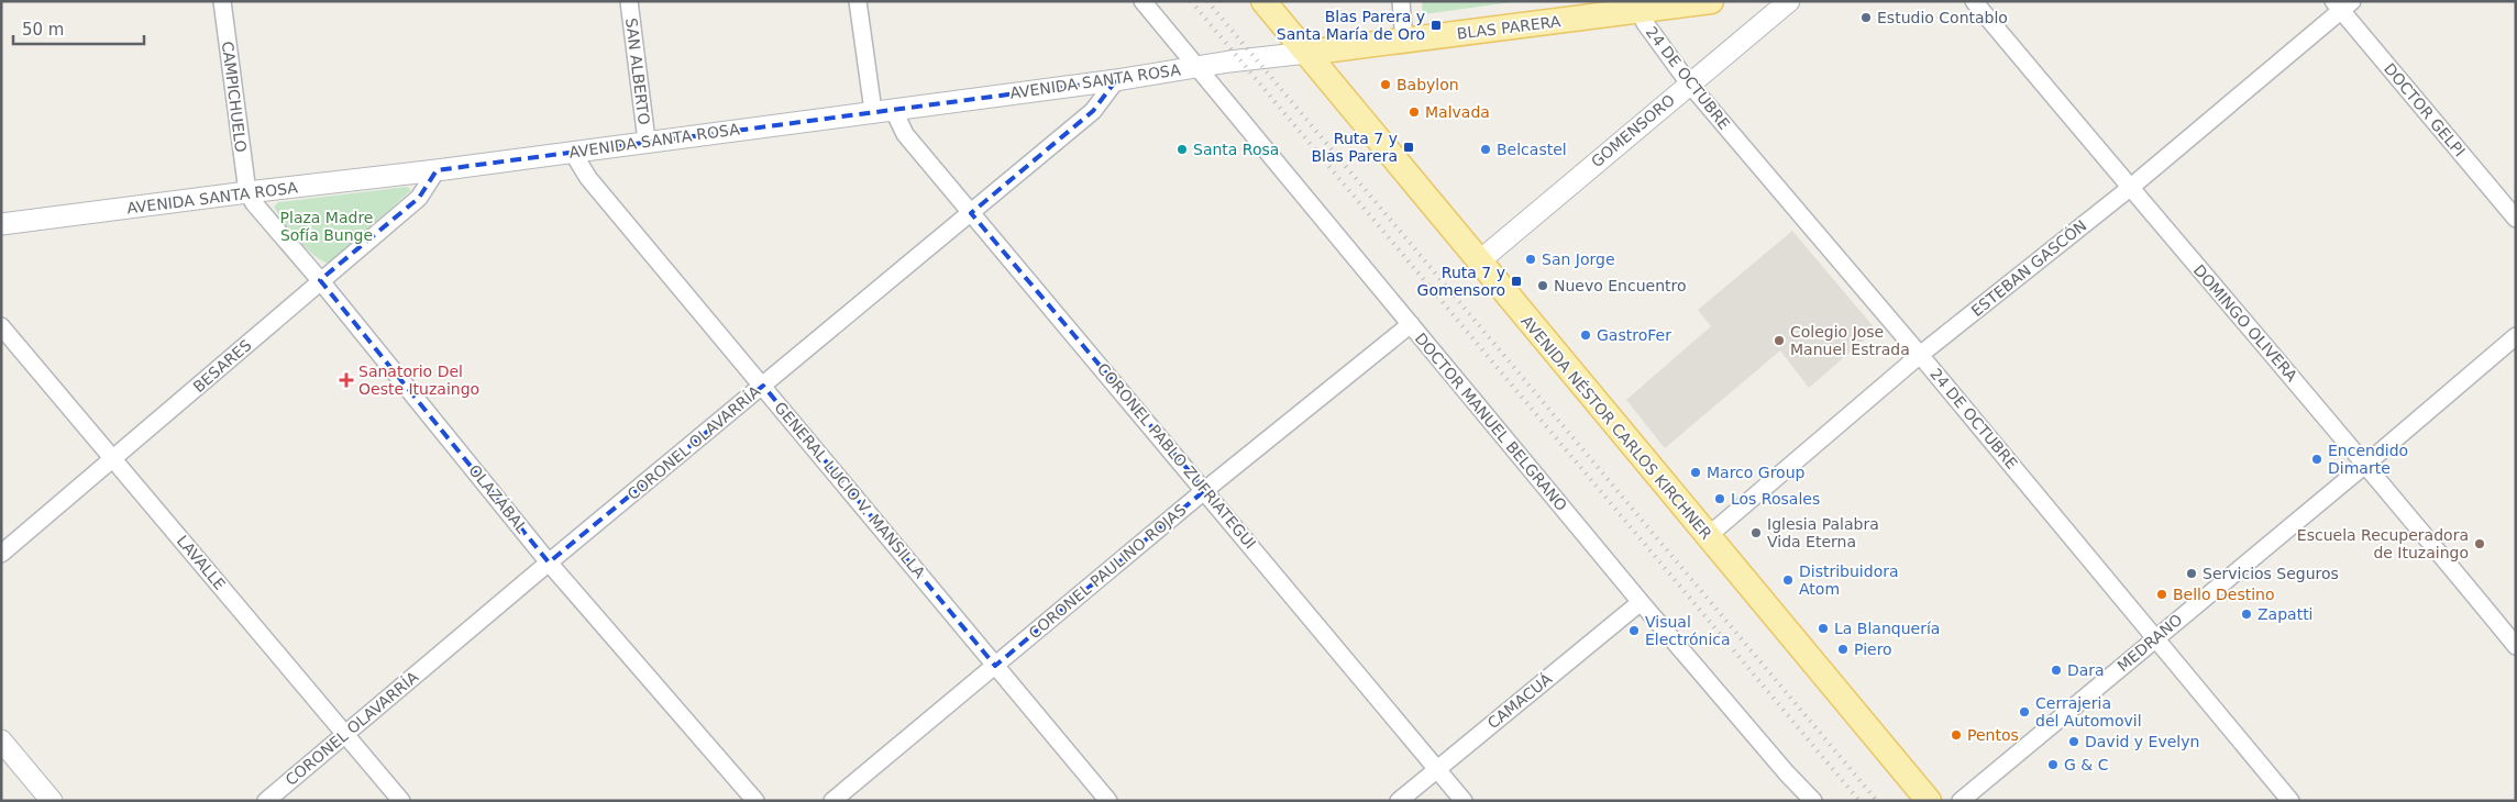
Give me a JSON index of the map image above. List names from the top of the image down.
{
  "streets": {
    "main road": ["BLAS PARERA", "AVENIDA NÉSTOR CARLOS KIRCHNER"],
    "street": [
      "SAN ALBERTO",
      "24 DE OCTUBRE",
      "AVENIDA SANTA ROSA",
      "CAMPICHUELO",
      "DOCTOR GELPI",
      "GOMENSORO",
      "ESTEBAN GASCÓN",
      "DOMINGO OLIVERA",
      "BESARES",
      "DOCTOR MANUEL BELGRANO",
      "CORONEL OLAVARRÍA",
      "CORONEL PABLO ZUFRIATEGUI",
      "GENERAL LUCIO V. MANSILLA",
      "OLAZÁBAL",
      "LAVALLE",
      "CORONEL PAULINO ROJAS",
      "MEDRANO",
      "CAMACUÁ"
    ]
  },
  "crossings": [
    ["BLAS PARERA", "24 DE OCTUBRE"],
    ["BLAS PARERA", "AVENIDA SANTA ROSA"],
    ["BLAS PARERA", "AVENIDA NÉSTOR CARLOS KIRCHNER"],
    ["SAN ALBERTO", "AVENIDA SANTA ROSA"],
    ["24 DE OCTUBRE", "GOMENSORO"],
    ["24 DE OCTUBRE", "ESTEBAN GASCÓN"],
    ["24 DE OCTUBRE", "MEDRANO"],
    ["AVENIDA SANTA ROSA", "CAMPICHUELO"],
    ["AVENIDA SANTA ROSA", "BESARES"],
    ["AVENIDA SANTA ROSA", "DOCTOR MANUEL BELGRANO"],
    ["AVENIDA SANTA ROSA", "AVENIDA NÉSTOR CARLOS KIRCHNER"],
    ["AVENIDA SANTA ROSA", "CORONEL OLAVARRÍA"],
    ["AVENIDA SANTA ROSA", "CORONEL PABLO ZUFRIATEGUI"],
    ["AVENIDA SANTA ROSA", "GENERAL LUCIO V. MANSILLA"],
    ["AVENIDA SANTA ROSA", "OLAZÁBAL"],
    ["CAMPICHUELO", "OLAZÁBAL"],
    ["DOCTOR GELPI", "ESTEBAN GASCÓN"],
    ["GOMENSORO", "AVENIDA NÉSTOR CARLOS KIRCHNER"],
    ["ESTEBAN GASCÓN", "DOMINGO OLIVERA"],
    ["ESTEBAN GASCÓN", "AVENIDA NÉSTOR CARLOS KIRCHNER"],
    ["DOMINGO OLIVERA", "MEDRANO"],
    ["BESARES", "OLAZÁBAL"],
    ["BESARES", "LAVALLE"],
    ["DOCTOR MANUEL BELGRANO", "CORONEL PAULINO ROJAS"],
    ["DOCTOR MANUEL BELGRANO", "CAMACUÁ"],
    ["CORONEL OLAVARRÍA", "CORONEL PABLO ZUFRIATEGUI"],
    ["CORONEL OLAVARRÍA", "GENERAL LUCIO V. MANSILLA"],
    ["CORONEL OLAVARRÍA", "OLAZÁBAL"],
    ["CORONEL OLAVARRÍA", "LAVALLE"],
    ["CORONEL PABLO ZUFRIATEGUI", "CORONEL PAULINO ROJAS"],
    ["CORONEL PABLO ZUFRIATEGUI", "CAMACUÁ"],
    ["GENERAL LUCIO V. MANSILLA", "CORONEL PAULINO ROJAS"]
  ],
  "parks": ["Plaza Madre Sofía Bunge"],
  "places": {
    "other": [
      "Estudio Contablo",
      "Babylon",
      "Malvada",
      "Santa Rosa",
      "Belcastel",
      "San Jorge",
      "Nuevo Encuentro",
      "GastroFer",
      "Colegio Jose Manuel Estrada",
      "Encendido Dimarte",
      "Marco Group",
      "Los Rosales",
      "Iglesia Palabra Vida Eterna",
      "Escuela Recuperadora de Ituzaingo",
      "Servicios Seguros",
      "Distribuidora Atom",
      "Bello Destino",
      "Zapatti",
      "La Blanquería",
      "Visual Electrónica",
      "Piero",
      "Dara",
      "Cerrajeria del Automovil",
      "Pentos",
      "David y Evelyn",
      "G & C"
    ],
    "transit": ["Blas Parera y Santa María de Oro", "Ruta 7 y Blas Parera", "Ruta 7 y Gomensoro"],
    "health": ["Sanatorio Del Oeste Ituzaingo"]
  },
  "scale_bar": "50 m"
}
